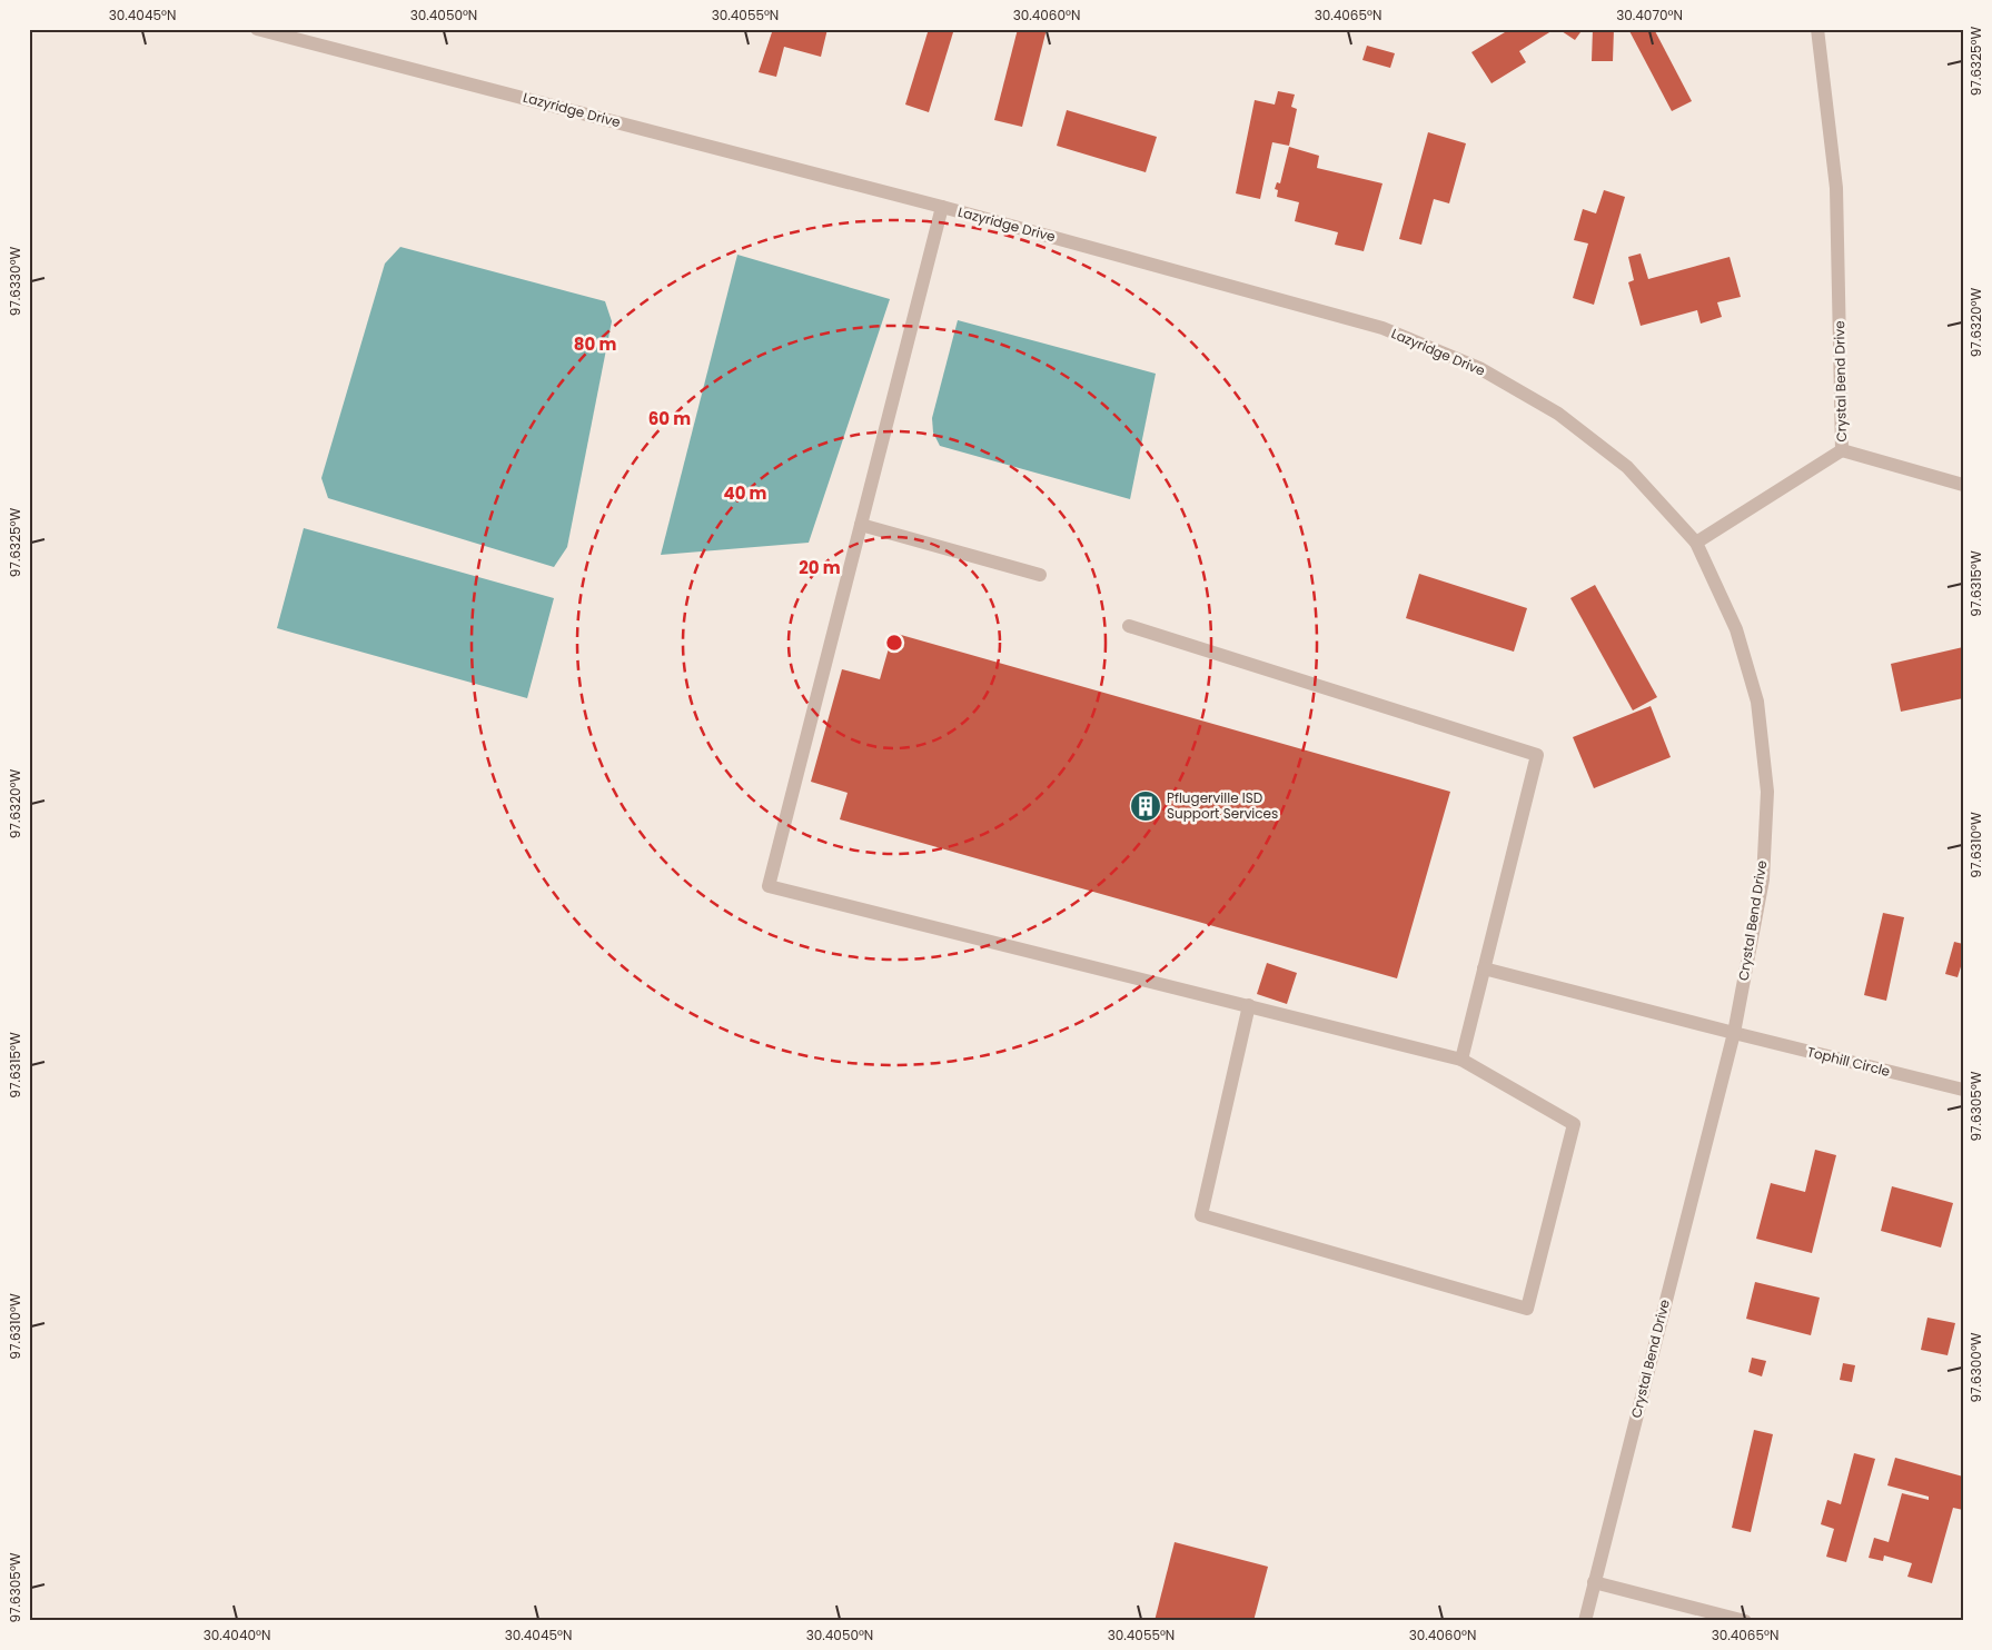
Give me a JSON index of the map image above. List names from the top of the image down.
{
  "streets": {
    "street": ["Lazyridge Drive", "Crystal Bend Drive", "Tophill Circle"]
  },
  "crossings": [
    ["Lazyridge Drive", "Crystal Bend Drive"],
    ["Crystal Bend Drive", "Tophill Circle"]
  ],
  "places": {
    "building": ["Pflugerville ISD Support Services"]
  },
  "coordinates": [
    "30.4045°N",
    "30.4050°N",
    "30.4055°N",
    "30.4060°N",
    "30.4065°N",
    "30.4070°N",
    "97.6325°W",
    "97.6330°W",
    "97.6320°W",
    "97.6315°W",
    "97.6310°W",
    "97.6305°W",
    "97.6300°W",
    "30.4040°N"
  ],
  "rings": [
    "80 m",
    "60 m",
    "40 m",
    "20 m"
  ]
}
